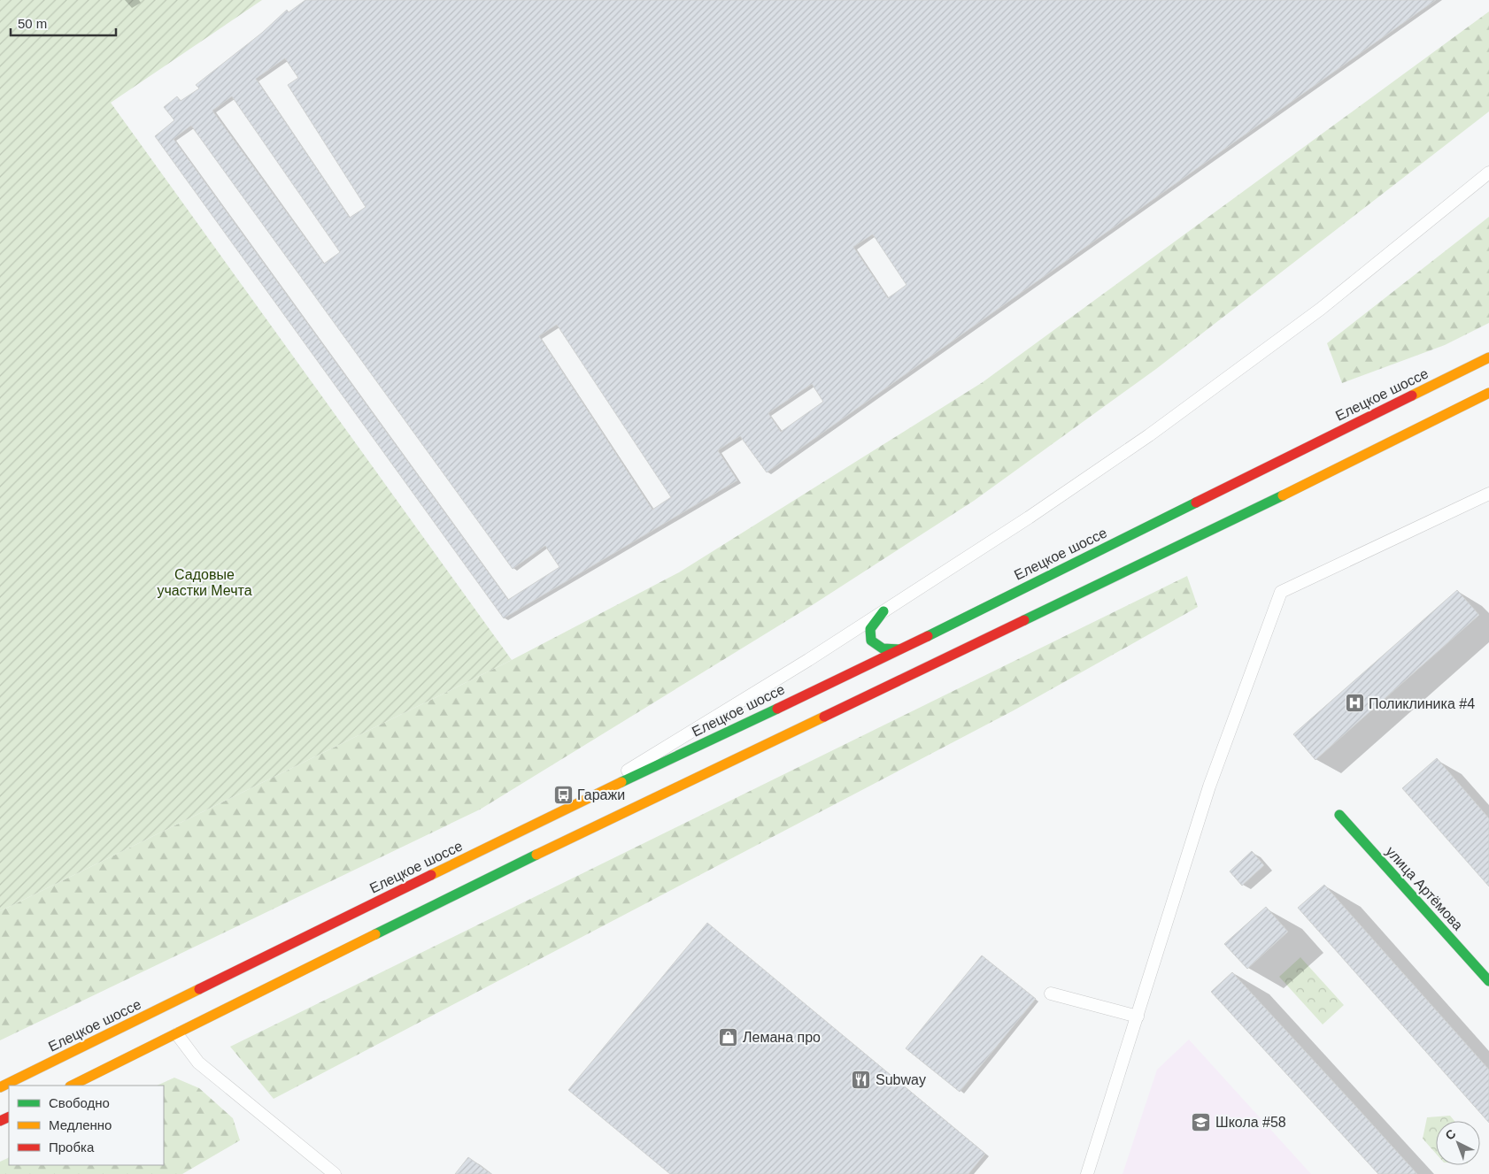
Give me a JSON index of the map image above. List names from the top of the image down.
{
  "streets": {
    "main road": ["Елецкое шоссе", "улица Артёмова"]
  },
  "parks": ["Садовые участки Мечта"],
  "places": {
    "hospital": ["Поликлиника #4"],
    "bus stop": ["Гаражи"],
    "shop": ["Лемана про"],
    "restaurant": ["Subway"],
    "school or university": ["Школа #58"]
  },
  "legend": ["Свободно", "Медленно", "Пробка"],
  "scale_bar": "50 m",
  "north": "top left"
}
